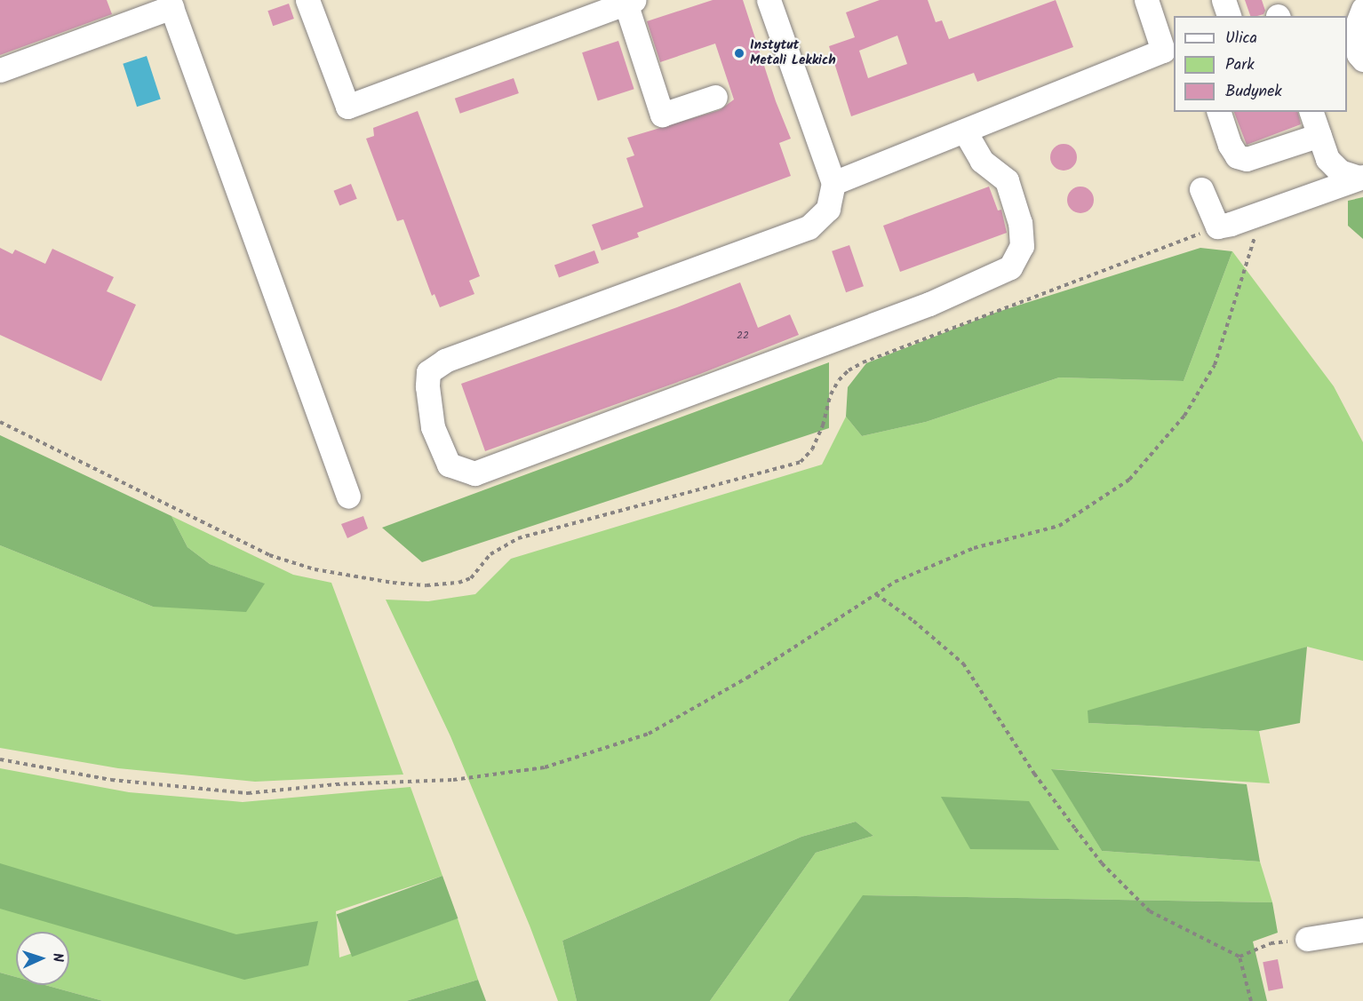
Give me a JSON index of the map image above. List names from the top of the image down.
{
  "places": ["Instytut Metali Lekkich"],
  "house_numbers": ["22"],
  "legend": ["Ulica", "Park", "Budynek"],
  "north": "right"
}
